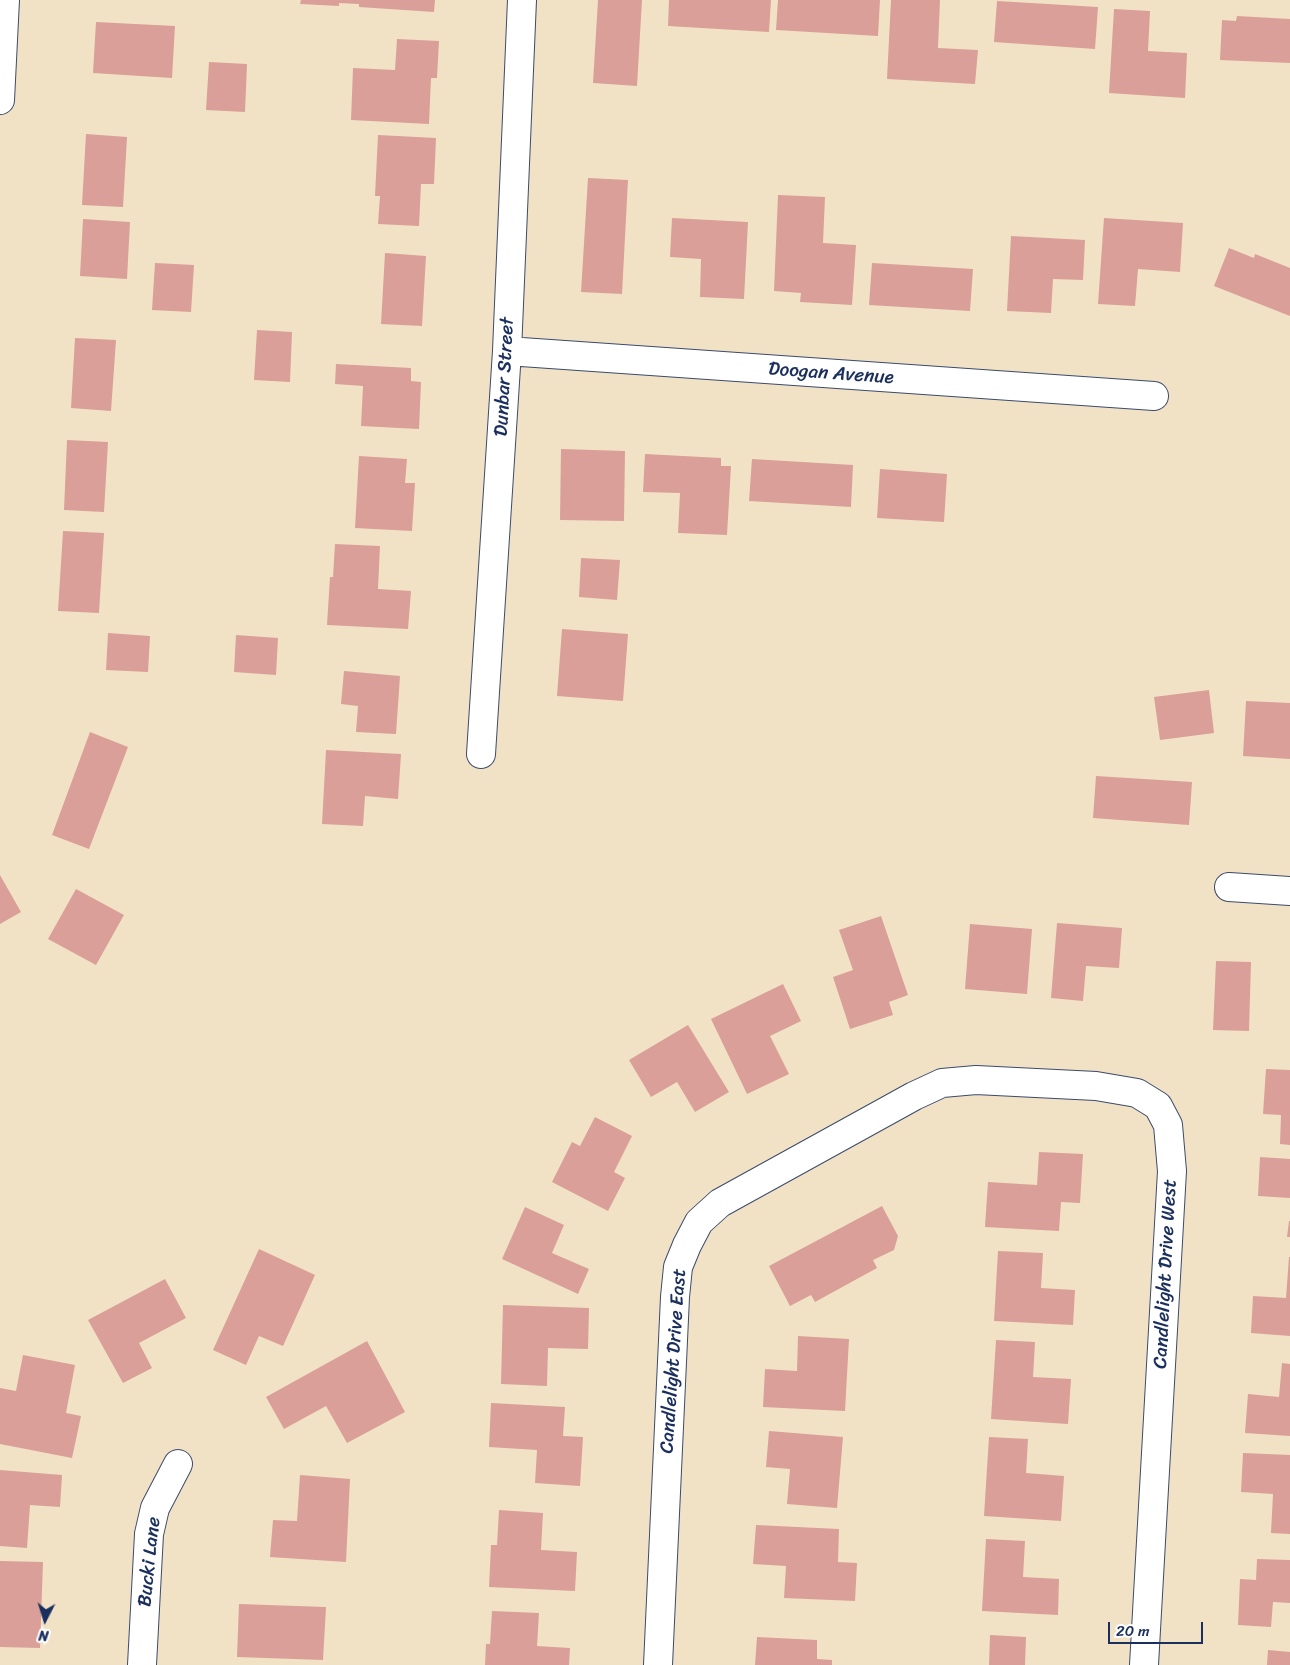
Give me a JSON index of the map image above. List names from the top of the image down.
{
  "streets": {
    "street": [
      "Doogan Avenue",
      "Dunbar Street",
      "Candlelight Drive West",
      "Candlelight Drive East",
      "Bucki Lane"
    ]
  },
  "crossings": [
    ["Doogan Avenue", "Dunbar Street"],
    ["Candlelight Drive West", "Candlelight Drive East"]
  ],
  "scale_bar": "20 m",
  "north": "bottom"
}
